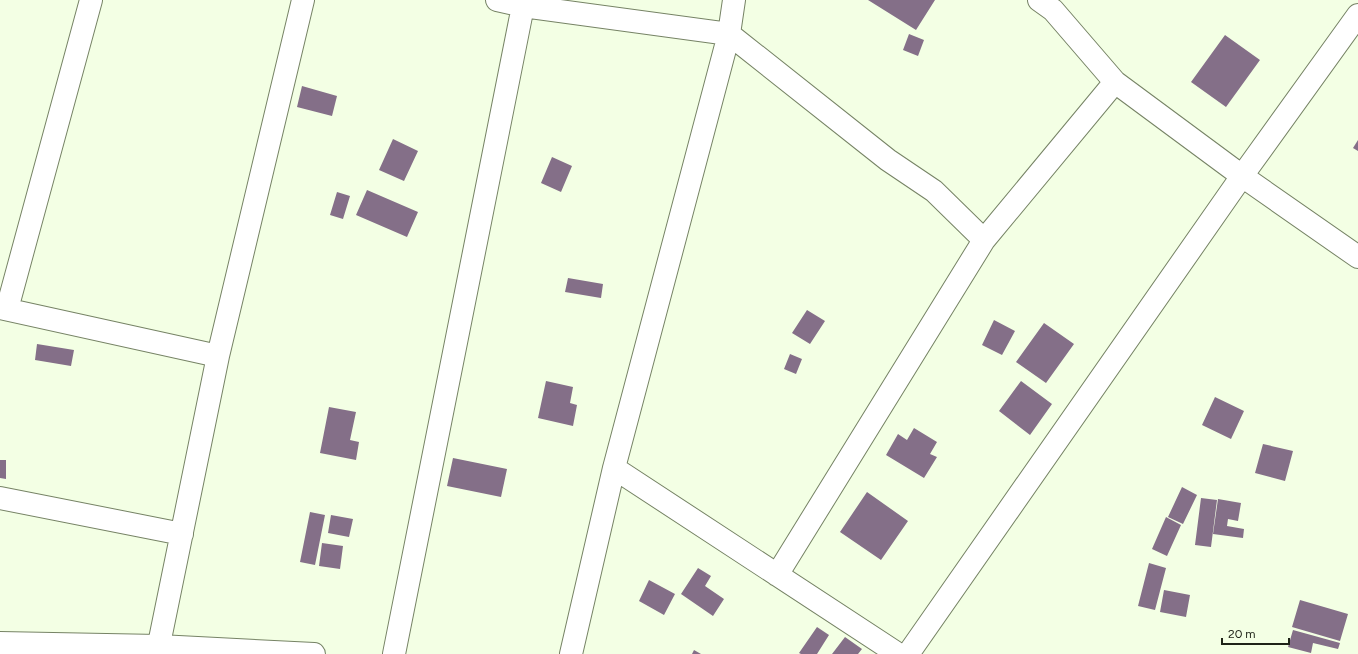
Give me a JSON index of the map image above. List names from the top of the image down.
{
  "scale_bar": "20 m"
}
